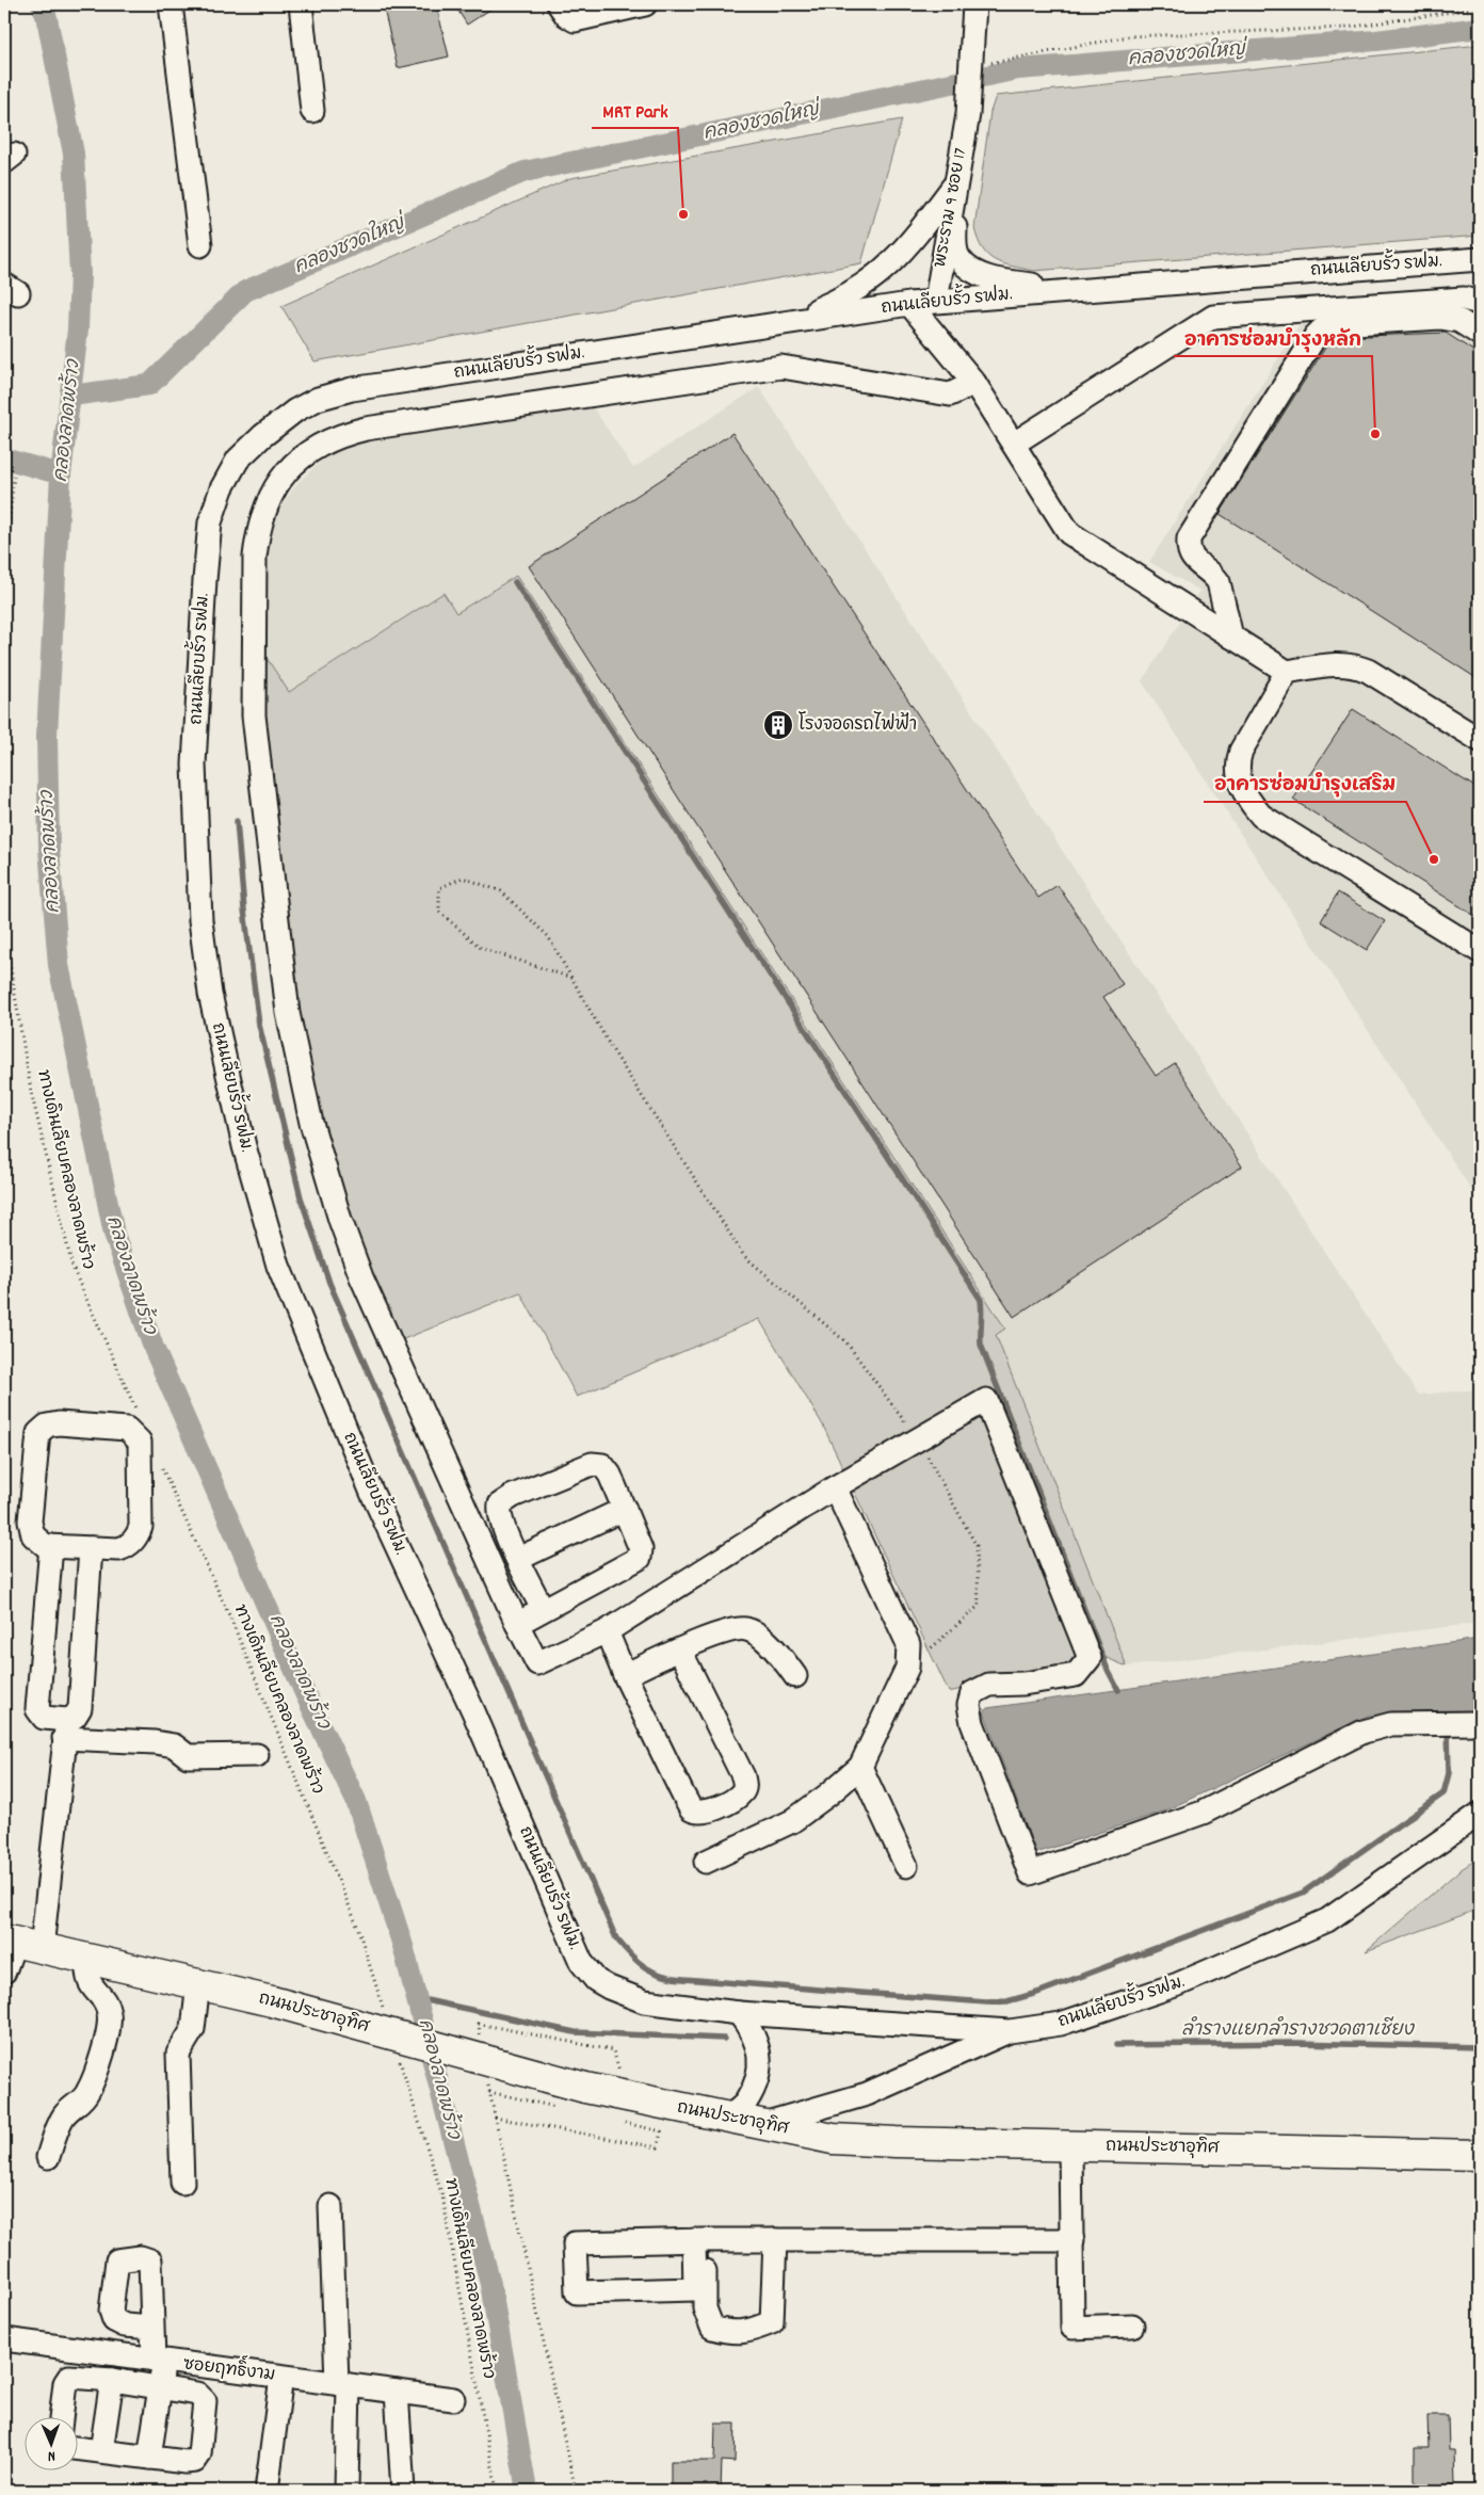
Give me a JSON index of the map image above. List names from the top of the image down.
{
  "streets": {
    "main road": ["ถนนประชาอุทิศ"],
    "street": ["พระราม 9 ซอย 17", "ถนนเลียบรั้ว รฟม.", "ซอยฤทธิ์งาม"],
    "path": ["ทางเดินเลียบคลองลาดพร้าว"]
  },
  "crossings": [
    ["พระราม 9 ซอย 17", "ถนนเลียบรั้ว รฟม."]
  ],
  "water": ["คลองชวดใหญ่", "คลองลาดพร้าว", "ลำรางแยกลำรางชวดตาเชียง"],
  "places": {
    "other": ["MRT Park", "อาคารซ่อมบำรุงหลัก", "อาคารซ่อมบำรุงเสริม"],
    "building": ["โรงจอดรถไฟฟ้า"]
  },
  "north": "bottom"
}
